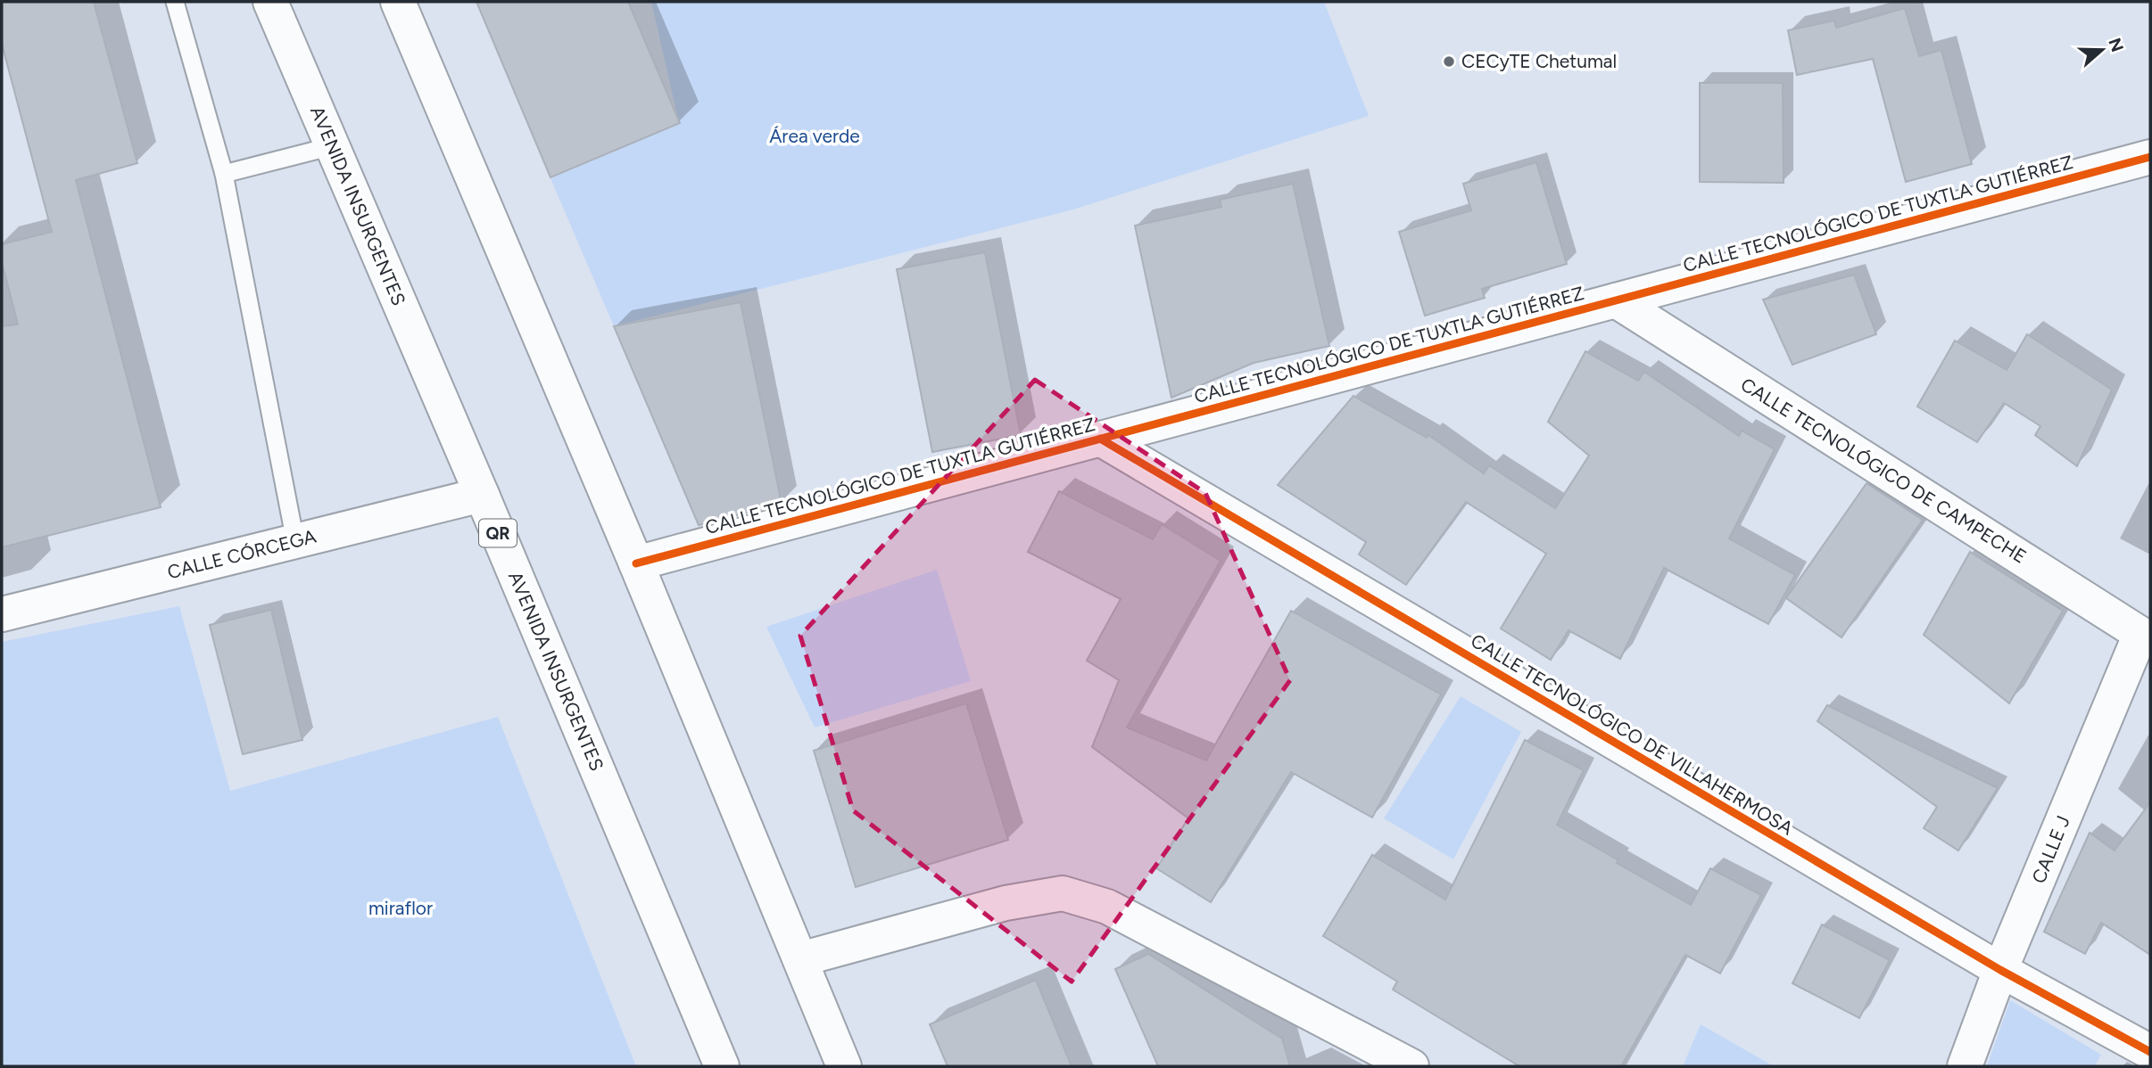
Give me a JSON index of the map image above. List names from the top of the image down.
{
  "streets": {
    "street": [
      "AVENIDA INSURGENTES",
      "CALLE TECNOLÓGICO DE TUXTLA GUTIÉRREZ",
      "CALLE TECNOLÓGICO DE CAMPECHE",
      "QR",
      "CALLE CÓRCEGA",
      "CALLE TECNOLÓGICO DE VILLAHERMOSA",
      "CALLE J"
    ]
  },
  "crossings": [
    ["AVENIDA INSURGENTES", "CALLE CÓRCEGA"],
    ["CALLE TECNOLÓGICO DE TUXTLA GUTIÉRREZ", "CALLE TECNOLÓGICO DE CAMPECHE"],
    ["CALLE TECNOLÓGICO DE TUXTLA GUTIÉRREZ", "CALLE TECNOLÓGICO DE VILLAHERMOSA"],
    ["CALLE TECNOLÓGICO DE CAMPECHE", "CALLE J"],
    ["CALLE TECNOLÓGICO DE VILLAHERMOSA", "CALLE J"]
  ],
  "parks": ["Área verde", "miraflor"],
  "places": ["CECyTE Chetumal"],
  "north": "right"
}
